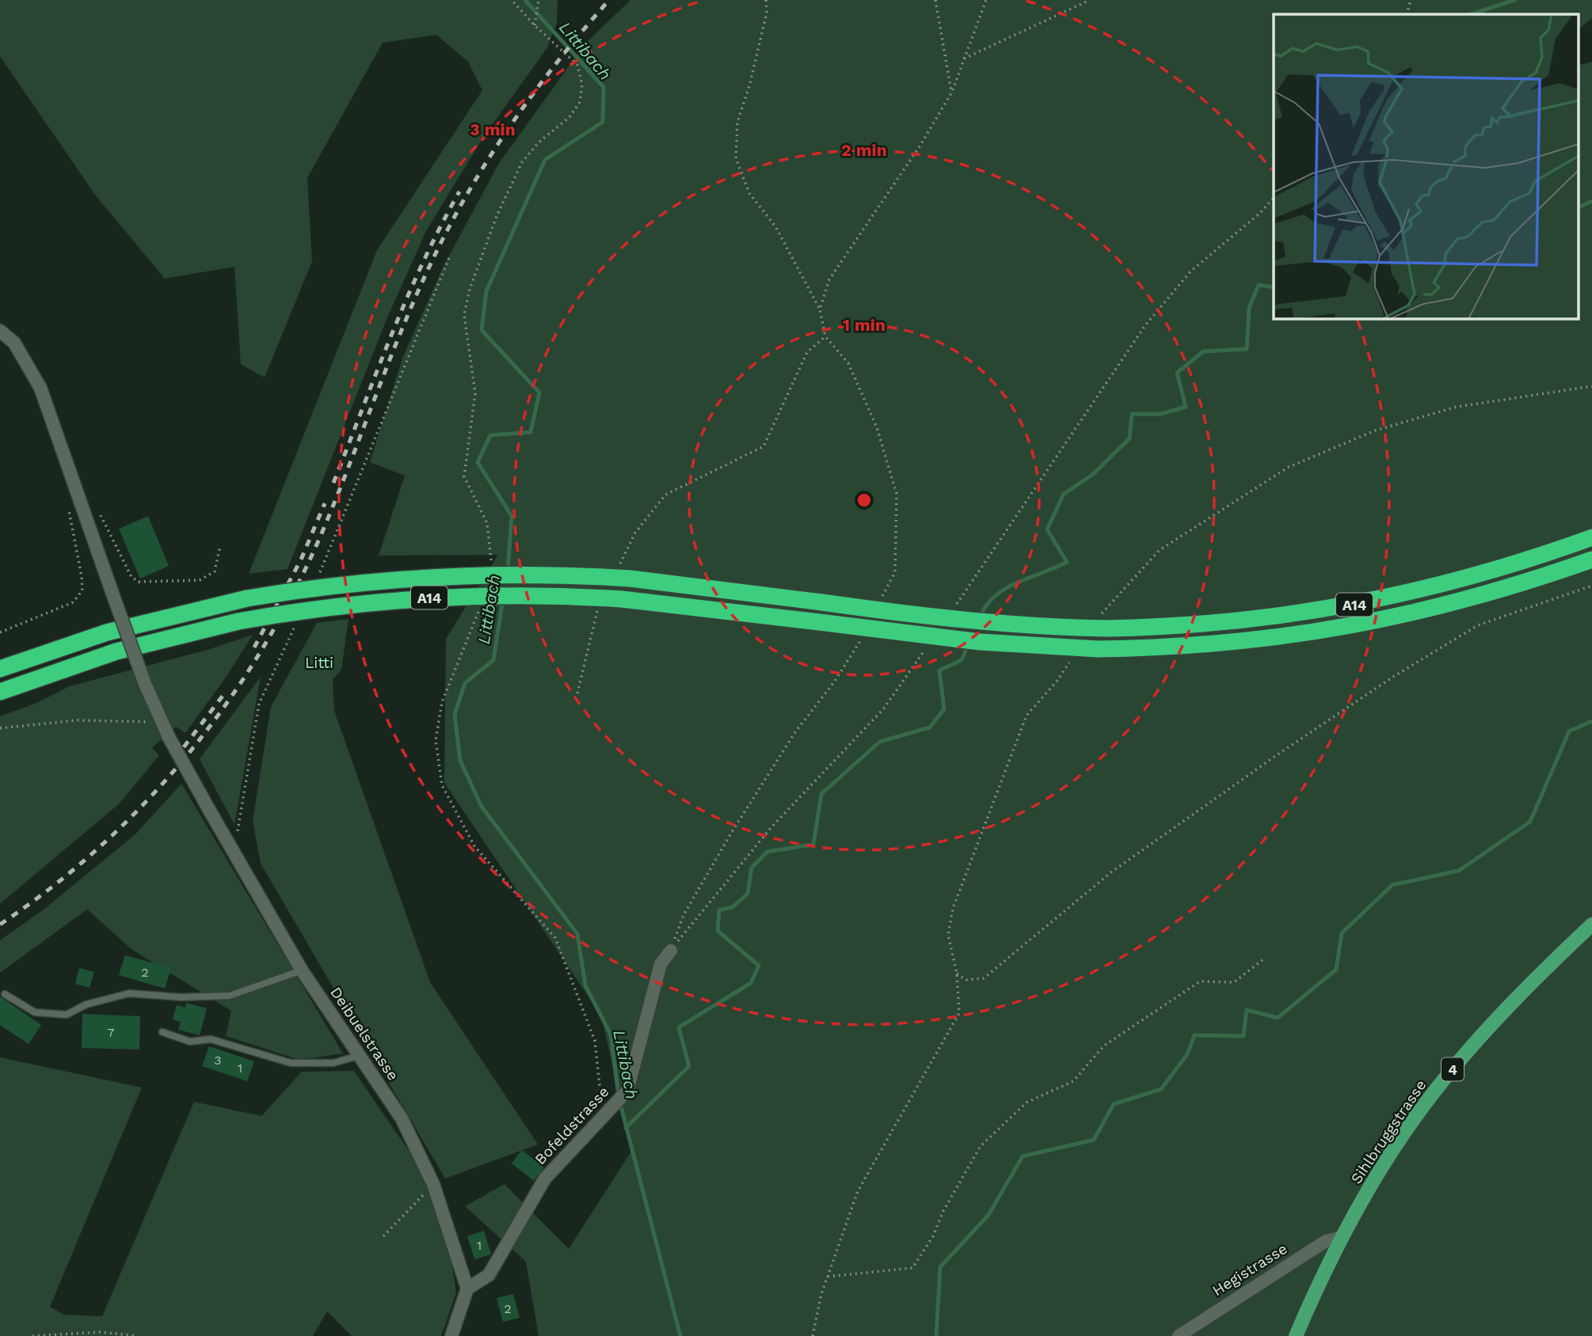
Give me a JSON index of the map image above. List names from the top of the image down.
{
  "streets": {
    "highway": ["A14"],
    "main road": ["4", "Sihlbruggstrasse"],
    "street": ["Deibuelstrasse", "Bofeldstrasse", "Hegistrasse"]
  },
  "crossings": [
    ["Deibuelstrasse", "Bofeldstrasse"],
    ["Sihlbruggstrasse", "Hegistrasse"]
  ],
  "water": ["Littibach"],
  "parks": ["Litti"],
  "house_numbers": [
    "2",
    "7",
    "3",
    "1",
    "1",
    "2"
  ],
  "rings": ["3 min", "2 min", "1 min"]
}
